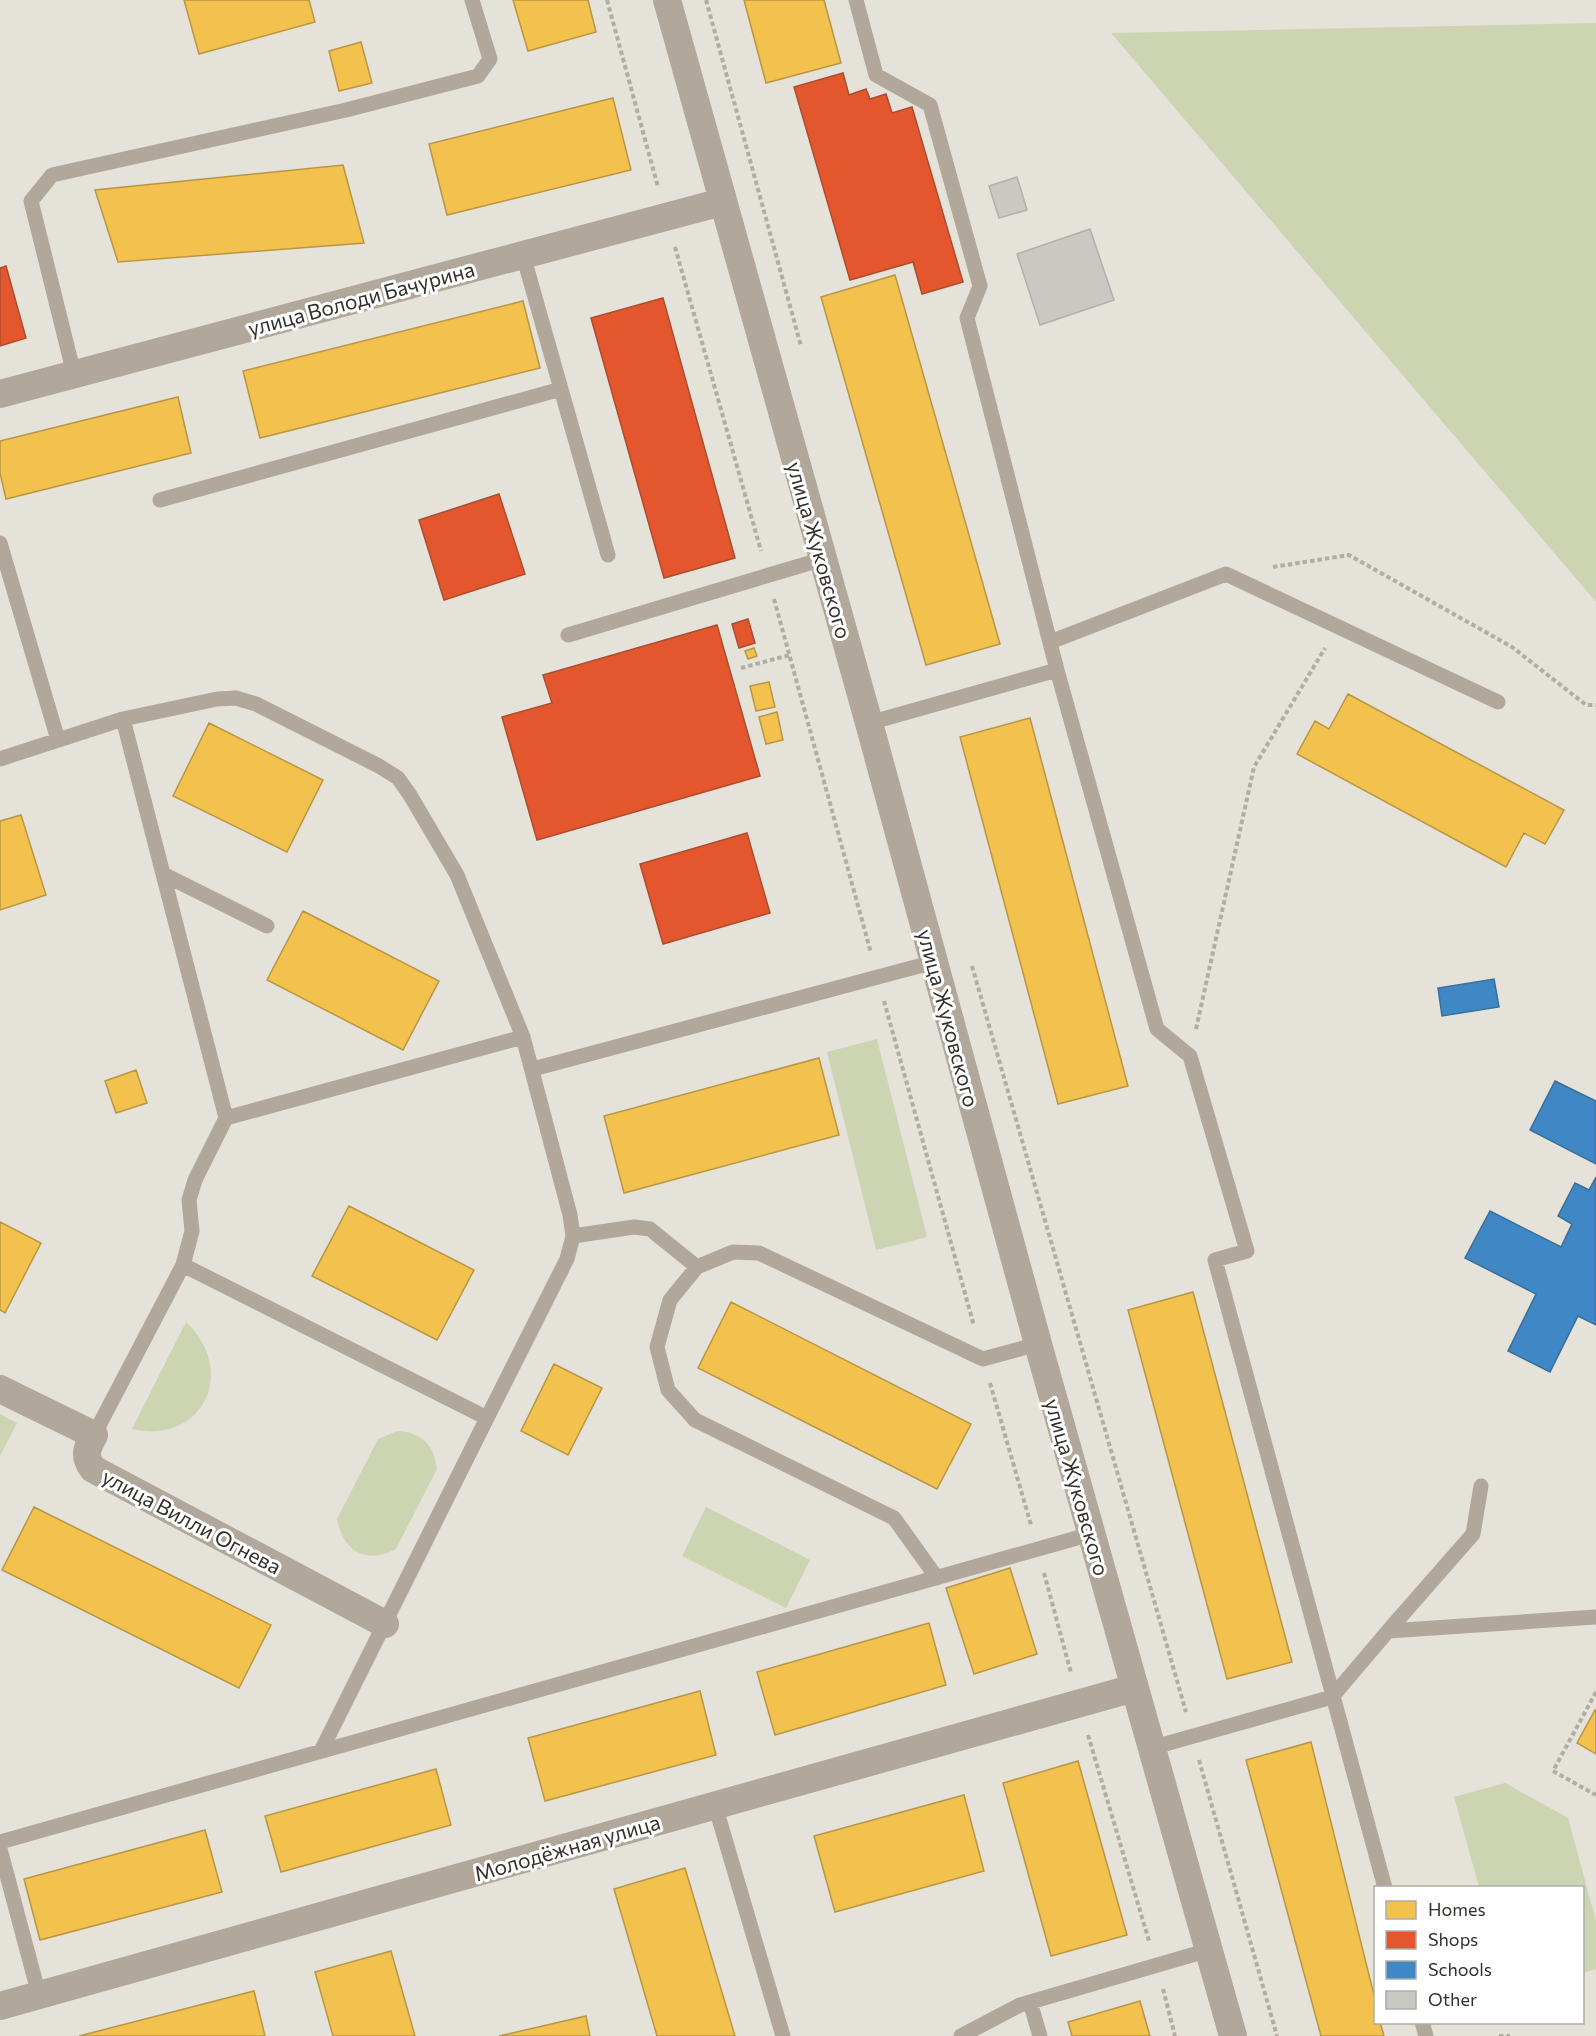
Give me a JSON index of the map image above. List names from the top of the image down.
{
  "streets": {
    "street": [
      "улица Володи Бачурина",
      "улица Жуковского",
      "улица Вилли Огнева",
      "Молодёжная улица"
    ]
  },
  "crossings": [
    ["улица Володи Бачурина", "улица Жуковского"],
    ["улица Жуковского", "Молодёжная улица"]
  ],
  "legend": [
    "Homes",
    "Shops",
    "Schools",
    "Other"
  ]
}
